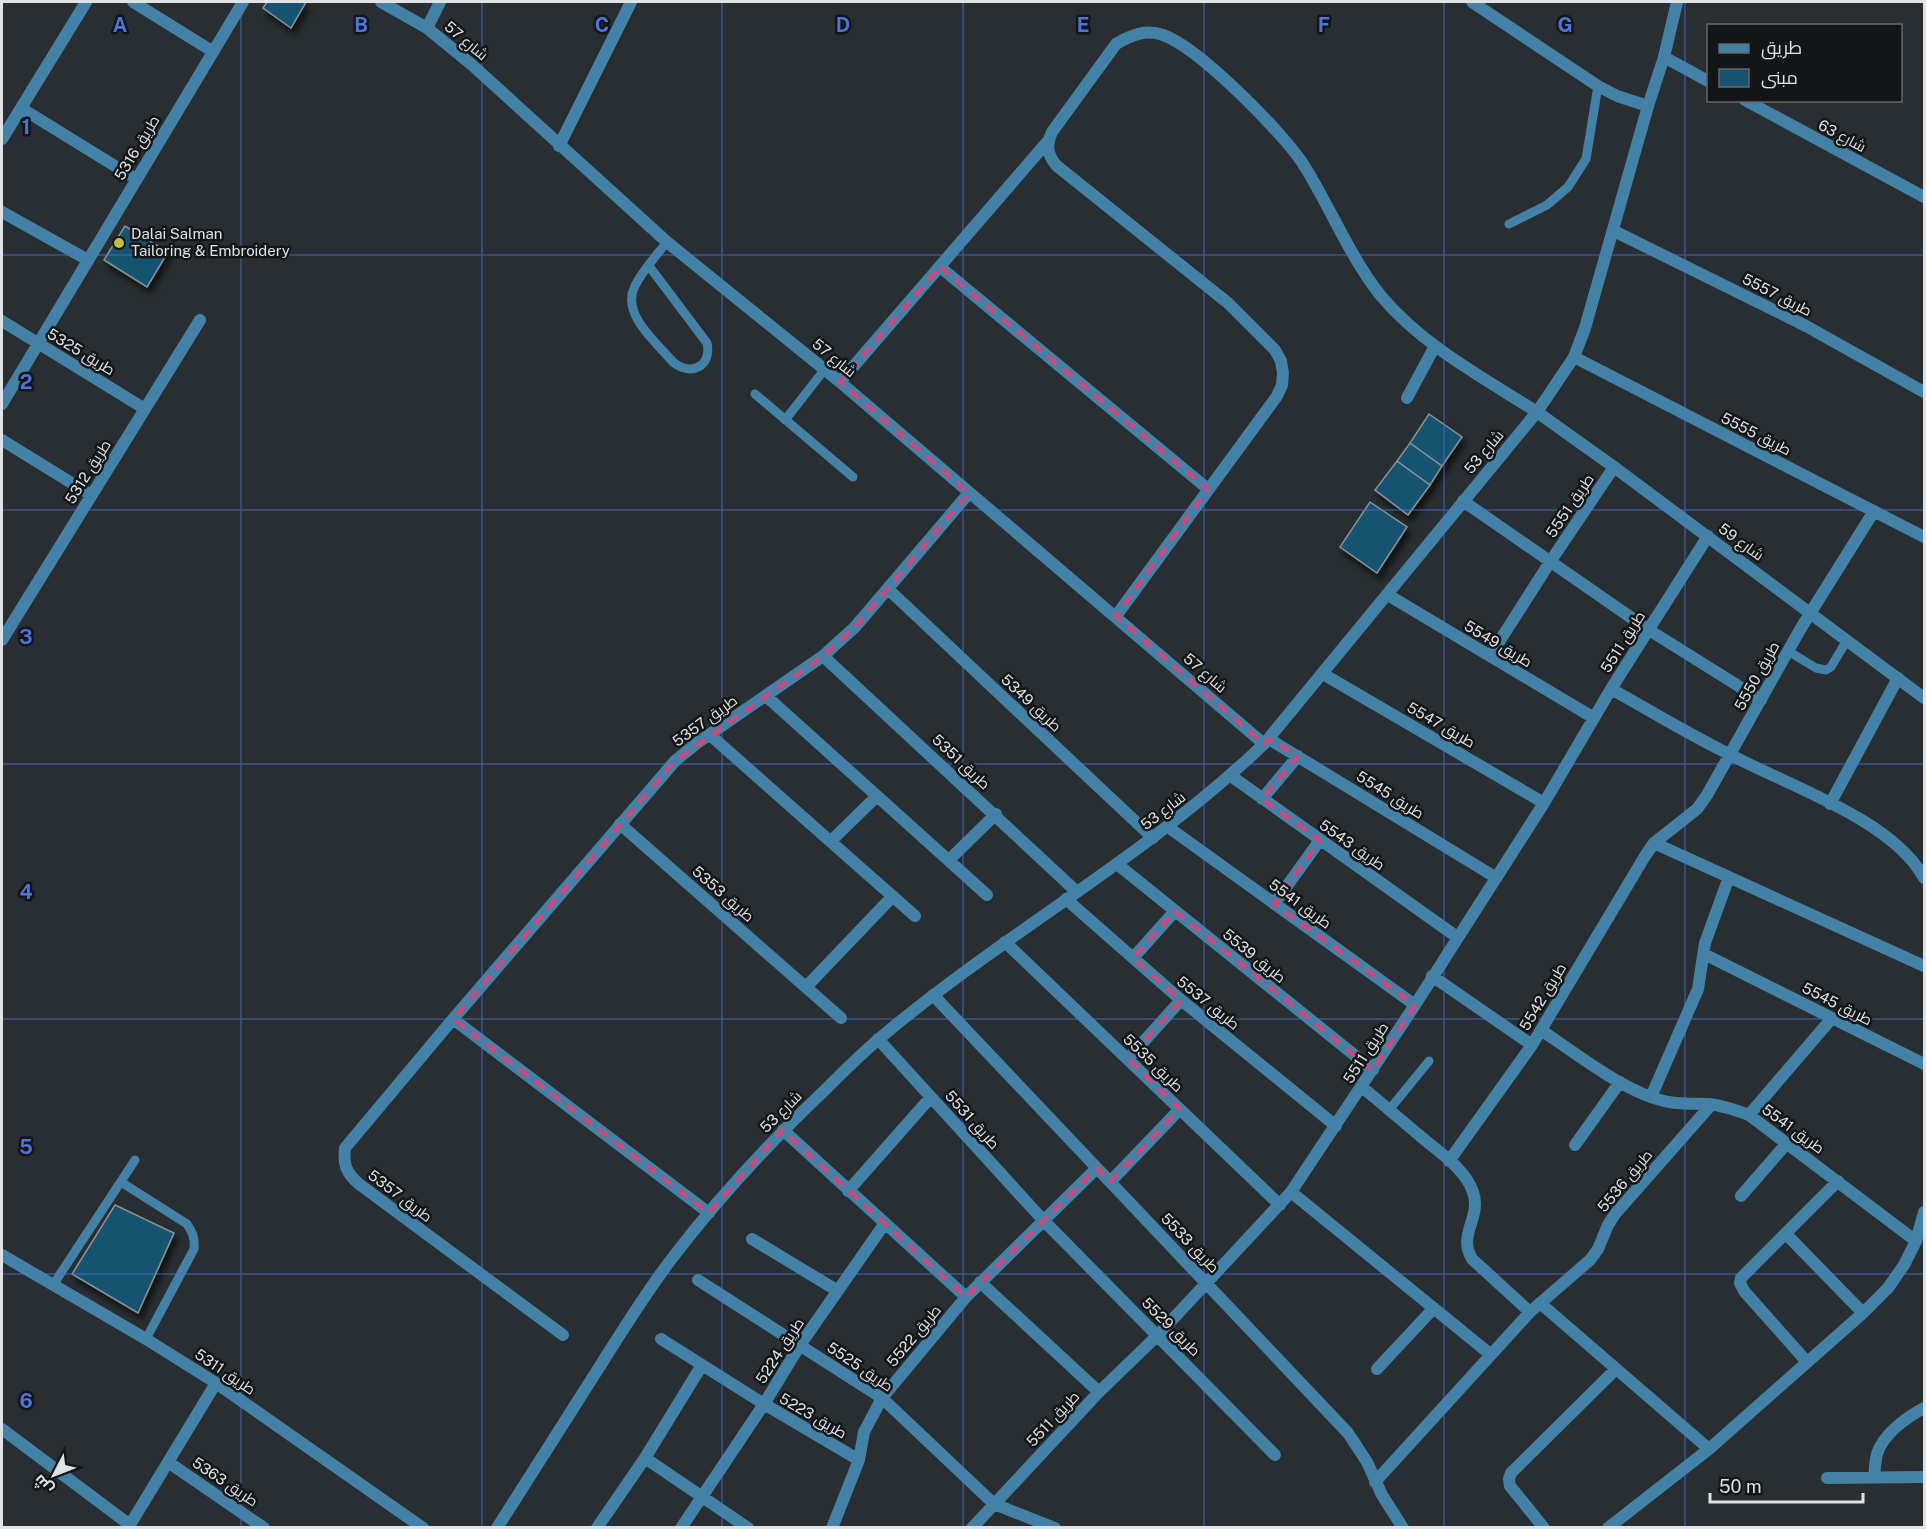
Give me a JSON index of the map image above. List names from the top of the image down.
{
  "streets": {
    "street": [
      "شارع 57",
      "شارع 63",
      "طريق 5316",
      "طريق 5557",
      "طريق 5325",
      "طريق 5555",
      "شارع 53",
      "طريق 5312",
      "طريق 5551",
      "شارع 59",
      "طريق 5511",
      "طريق 5549",
      "طريق 5550",
      "طريق 5349",
      "طريق 5357",
      "طريق 5547",
      "طريق 5351",
      "طريق 5545",
      "طريق 5543",
      "طريق 5353",
      "طريق 5541",
      "طريق 5539",
      "طريق 5542",
      "طريق 5537",
      "طريق 5535",
      "طريق 5531",
      "طريق 5536",
      "طريق 5533",
      "طريق 5529",
      "طريق 5522",
      "طريق 5224",
      "طريق 5525",
      "طريق 5311",
      "طريق 5223",
      "طريق 5363"
    ]
  },
  "crossings": [
    ["شارع 57", "شارع 53"],
    ["شارع 57", "شارع 59"],
    ["شارع 57", "طريق 5357"],
    ["شارع 57", "طريق 5545"],
    ["طريق 5316", "طريق 5325"],
    ["طريق 5557", "شارع 53"],
    ["طريق 5325", "طريق 5312"],
    ["طريق 5555", "شارع 53"],
    ["طريق 5555", "طريق 5550"],
    ["شارع 53", "طريق 5551"],
    ["شارع 53", "شارع 59"],
    ["شارع 53", "طريق 5549"],
    ["شارع 53", "طريق 5349"],
    ["شارع 53", "طريق 5547"],
    ["شارع 53", "طريق 5351"],
    ["شارع 53", "طريق 5545"],
    ["شارع 53", "طريق 5543"],
    ["شارع 53", "طريق 5541"],
    ["شارع 53", "طريق 5539"],
    ["شارع 53", "طريق 5537"],
    ["شارع 53", "طريق 5535"],
    ["شارع 53", "طريق 5531"],
    ["شارع 53", "طريق 5533"],
    ["طريق 5551", "شارع 59"],
    ["طريق 5551", "طريق 5511"],
    ["طريق 5551", "طريق 5549"],
    ["طريق 5551", "طريق 5550"],
    ["شارع 59", "طريق 5511"],
    ["شارع 59", "طريق 5550"],
    ["طريق 5511", "طريق 5549"],
    ["طريق 5511", "طريق 5547"],
    ["طريق 5511", "طريق 5545"],
    ["طريق 5511", "طريق 5543"],
    ["طريق 5511", "طريق 5541"],
    ["طريق 5511", "طريق 5539"],
    ["طريق 5511", "طريق 5537"],
    ["طريق 5511", "طريق 5535"],
    ["طريق 5511", "طريق 5533"],
    ["طريق 5511", "طريق 5529"],
    ["طريق 5511", "طريق 5525"],
    ["طريق 5550", "طريق 5542"],
    ["طريق 5349", "طريق 5357"],
    ["طريق 5357", "طريق 5351"],
    ["طريق 5357", "طريق 5353"],
    ["طريق 5541", "طريق 5542"],
    ["طريق 5541", "طريق 5536"],
    ["طريق 5531", "طريق 5529"],
    ["طريق 5531", "طريق 5522"],
    ["طريق 5536", "طريق 5533"],
    ["طريق 5533", "طريق 5522"],
    ["طريق 5529", "طريق 5522"],
    ["طريق 5522", "طريق 5525"],
    ["طريق 5522", "طريق 5223"],
    ["طريق 5224", "طريق 5525"],
    ["طريق 5224", "طريق 5223"],
    ["طريق 5311", "طريق 5363"]
  ],
  "places": ["Dalai Salman Tailoring & Embroidery"],
  "legend": ["طريق", "مبنى"],
  "scale_bar": "50 m",
  "north": "bottom left",
  "grid": {
    "columns": [
      "A",
      "B",
      "C",
      "D",
      "E",
      "F",
      "G"
    ],
    "rows": [
      "1",
      "2",
      "3",
      "4",
      "5",
      "6"
    ]
  }
}
